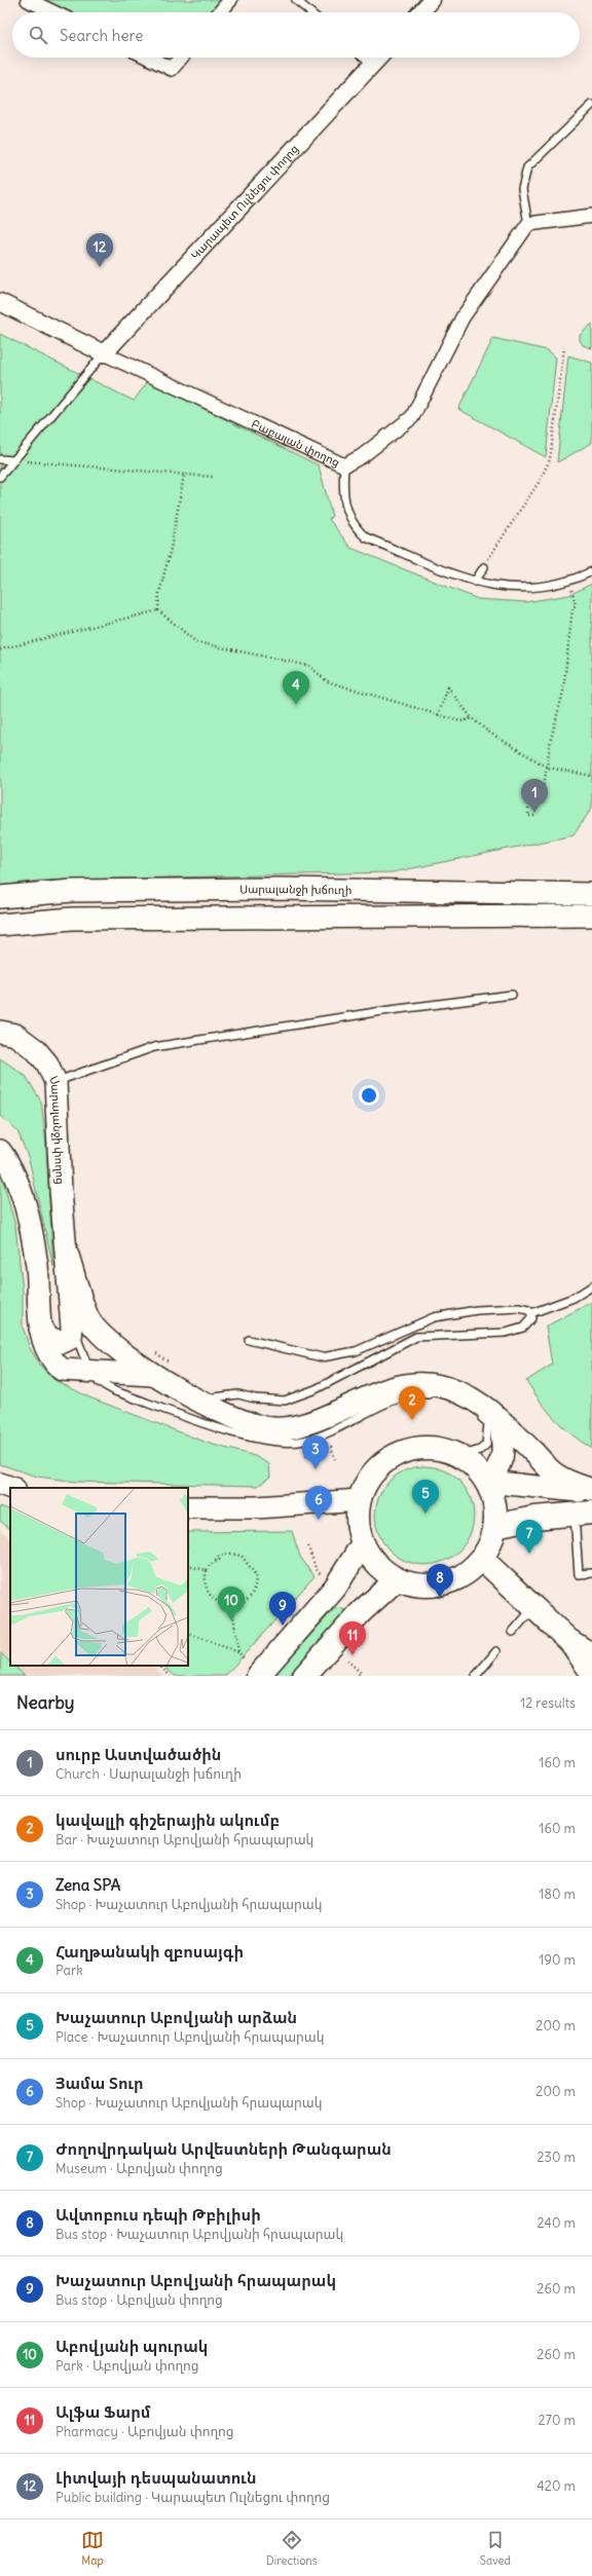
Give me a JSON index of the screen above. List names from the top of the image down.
{
  "streets": {
    "main road": ["Սարալանջի խճուղի", "Սարալանջի փողոց"],
    "street": ["Կարապետ Ուլնեցու փողոց", "Բաբայան փողոց"]
  },
  "crossings": [
    ["Կարապետ Ուլնեցու փողոց", "Բաբայան փողոց"]
  ],
  "page": {
    "search": "Search here",
    "pins": [
      "12",
      "4",
      "1",
      "2",
      "3",
      "5",
      "6",
      "7",
      "8",
      "10",
      "9",
      "11"
    ],
    "heading": ["Nearby", "12 results"],
    "list": [
      {
        "mark": "1",
        "name": "սուրբ Աստվածածին",
        "note": "Church · Սարալանջի խճուղի",
        "value": "160 m"
      },
      {
        "mark": "2",
        "name": "կավալլի գիշերային ակումբ",
        "note": "Bar · Խաչատուր Աբովյանի հրապարակ",
        "value": "160 m"
      },
      {
        "mark": "3",
        "name": "Zena SPA",
        "note": "Shop · Խաչատուր Աբովյանի հրապարակ",
        "value": "180 m"
      },
      {
        "mark": "4",
        "name": "Հաղթանակի զբոսայգի",
        "note": "Park",
        "value": "190 m"
      },
      {
        "mark": "5",
        "name": "Խաչատուր Աբովյանի արձան",
        "note": "Place · Խաչատուր Աբովյանի հրապարակ",
        "value": "200 m"
      },
      {
        "mark": "6",
        "name": "Յամա Տուր",
        "note": "Shop · Խաչատուր Աբովյանի հրապարակ",
        "value": "200 m"
      },
      {
        "mark": "7",
        "name": "Ժողովրդական Արվեստների Թանգարան",
        "note": "Museum · Աբովյան փողոց",
        "value": "230 m"
      },
      {
        "mark": "8",
        "name": "Ավտոբուս դեպի Թբիլիսի",
        "note": "Bus stop · Խաչատուր Աբովյանի հրապարակ",
        "value": "240 m"
      },
      {
        "mark": "9",
        "name": "Խաչատուր Աբովյանի հրապարակ",
        "note": "Bus stop · Աբովյան փողոց",
        "value": "260 m"
      },
      {
        "mark": "10",
        "name": "Աբովյանի պուրակ",
        "note": "Park · Աբովյան փողոց",
        "value": "260 m"
      },
      {
        "mark": "11",
        "name": "Ալֆա Ֆարմ",
        "note": "Pharmacy · Աբովյան փողոց",
        "value": "270 m"
      },
      {
        "mark": "12",
        "name": "Լիտվայի դեսպանատուն",
        "note": "Public building · Կարապետ Ուլնեցու փողոց",
        "value": "420 m"
      }
    ],
    "nav": ["Map", "Directions", "Saved"]
  }
}
